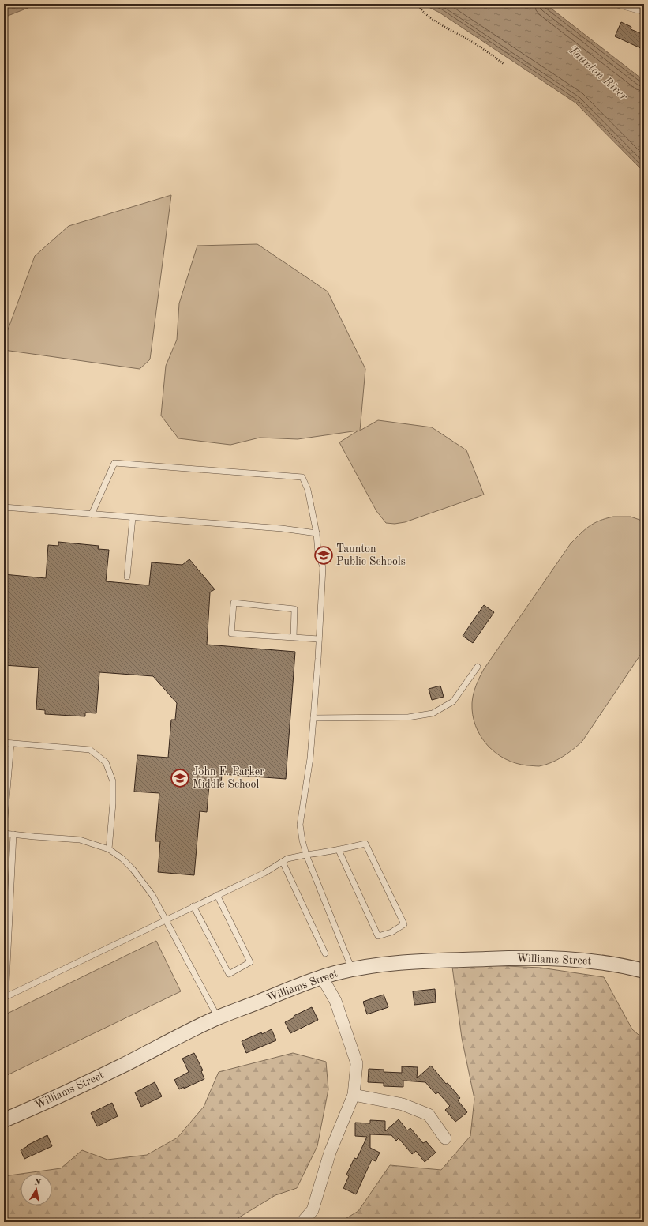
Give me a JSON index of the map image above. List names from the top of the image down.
{
  "streets": {
    "street": ["Williams Street"]
  },
  "water": ["Taunton River"],
  "places": {
    "school or university": ["Taunton Public Schools", "John F. Parker Middle School"]
  },
  "north": "top"
}
